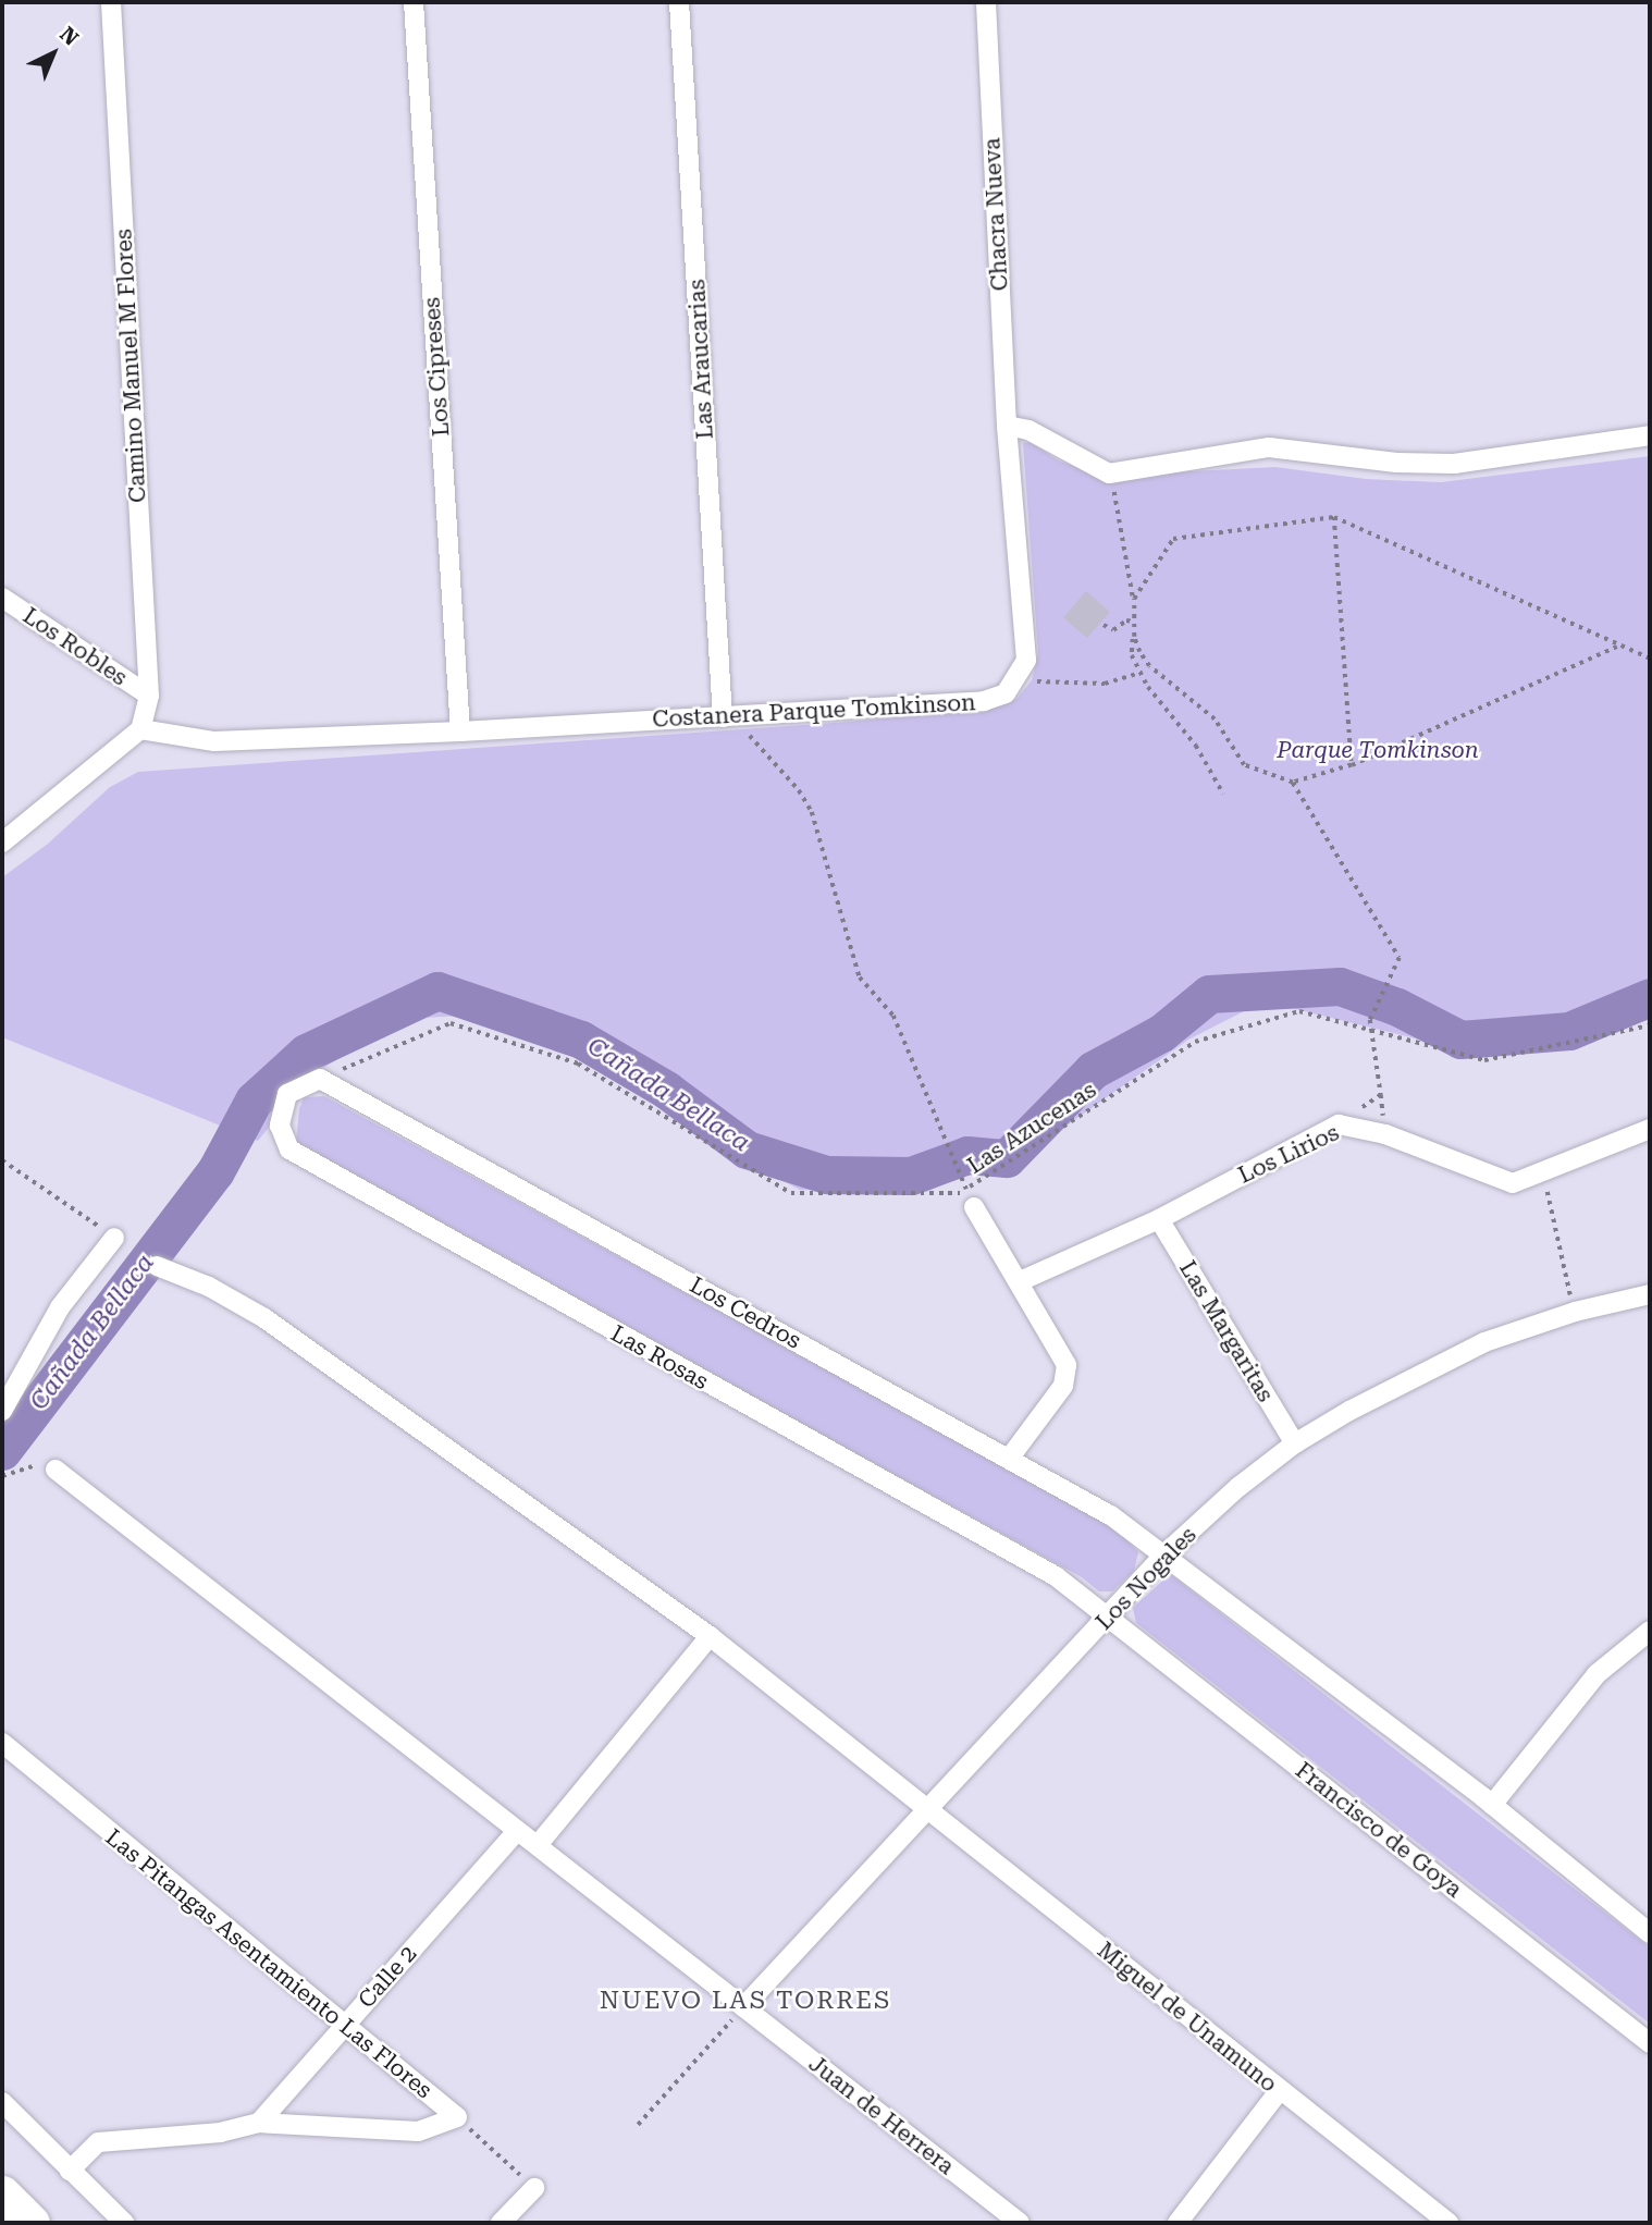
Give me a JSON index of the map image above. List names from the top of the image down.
{
  "streets": {
    "street": [
      "Chacra Nueva",
      "Las Araucarias",
      "Camino Manuel M Flores",
      "Los Cipreses",
      "Los Robles",
      "Costanera Parque Tomkinson",
      "Los Lirios",
      "Los Cedros",
      "Las Margaritas",
      "Las Rosas",
      "Los Nogales",
      "Francisco de Goya",
      "Las Pitangas Asentamiento Las Flores",
      "Calle 2",
      "Miguel de Unamuno",
      "Juan de Herrera"
    ],
    "path": ["Las Azucenas"]
  },
  "crossings": [
    ["Las Araucarias", "Costanera Parque Tomkinson"],
    ["Camino Manuel M Flores", "Los Robles"],
    ["Camino Manuel M Flores", "Costanera Parque Tomkinson"],
    ["Los Cipreses", "Costanera Parque Tomkinson"],
    ["Las Azucenas", "Los Cedros"],
    ["Las Azucenas", "Las Rosas"],
    ["Los Lirios", "Las Margaritas"],
    ["Los Cedros", "Las Rosas"],
    ["Los Cedros", "Los Nogales"],
    ["Las Margaritas", "Los Nogales"],
    ["Las Rosas", "Los Nogales"],
    ["Las Rosas", "Francisco de Goya"],
    ["Los Nogales", "Francisco de Goya"],
    ["Los Nogales", "Miguel de Unamuno"],
    ["Los Nogales", "Juan de Herrera"],
    ["Las Pitangas Asentamiento Las Flores", "Calle 2"],
    ["Calle 2", "Juan de Herrera"]
  ],
  "districts": ["NUEVO LAS TORRES"],
  "water": ["Cañada Bellaca"],
  "parks": ["Parque Tomkinson"],
  "north": "top right"
}
